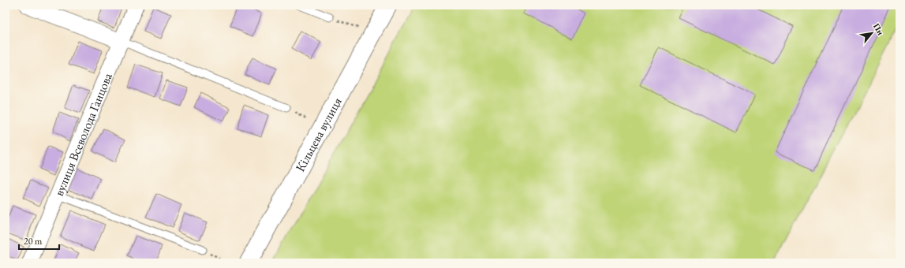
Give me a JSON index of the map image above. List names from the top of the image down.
{
  "streets": {
    "main road": ["Кільцева вулиця"],
    "street": ["вулиця Всеволода Ганцова"]
  },
  "scale_bar": "20 m",
  "north": "top right"
}
